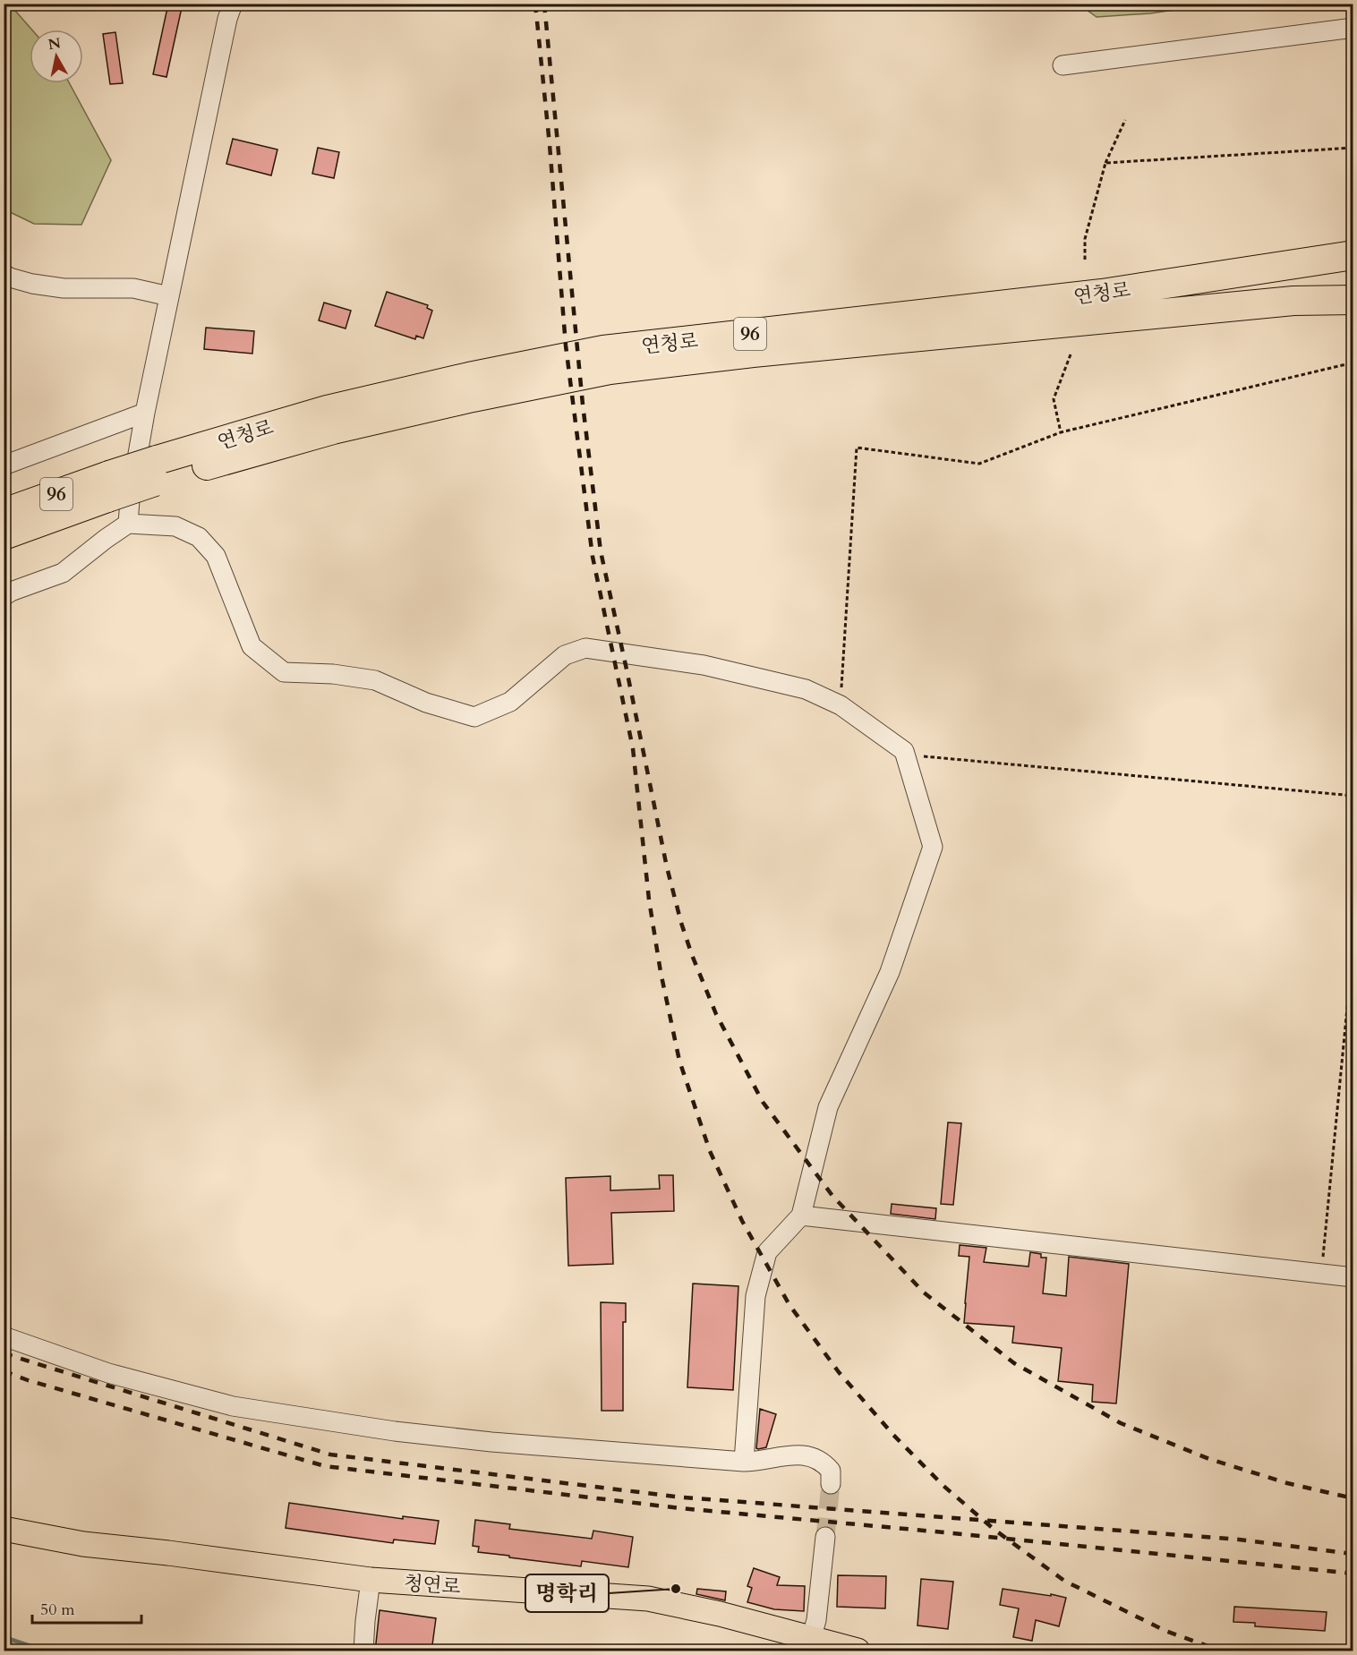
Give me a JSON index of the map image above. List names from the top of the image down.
{
  "streets": {
    "highway": ["연청로", "96"],
    "main road": ["청연로"]
  },
  "places": ["명학리"],
  "scale_bar": "50 m",
  "north": "top"
}
